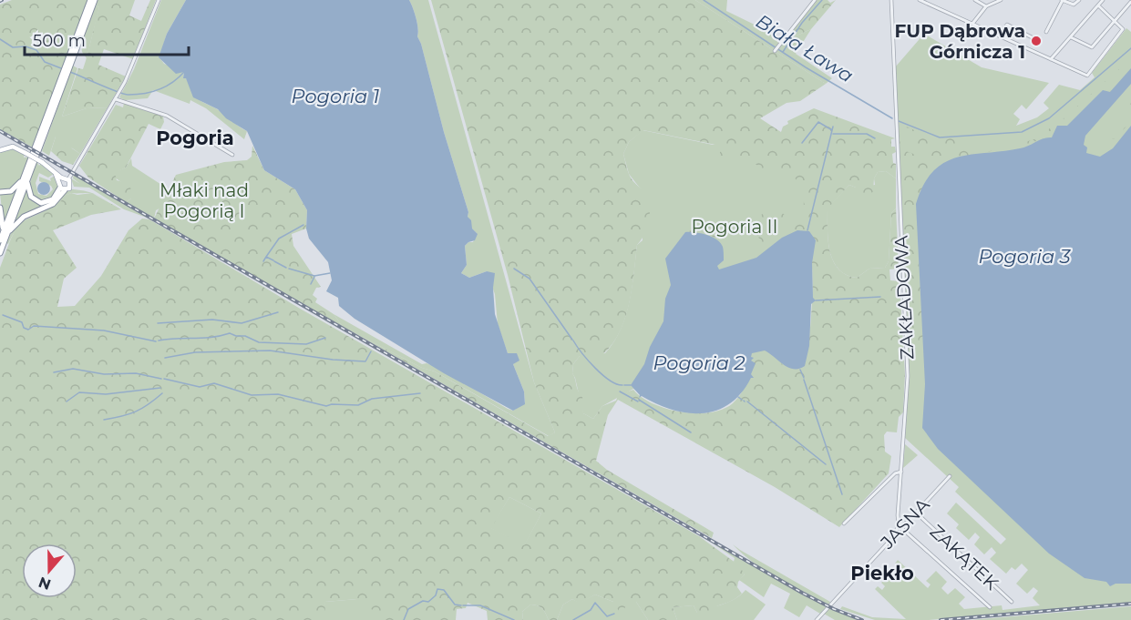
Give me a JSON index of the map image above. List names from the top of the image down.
{
  "streets": {
    "street": ["ZAKŁADOWA", "JASNA", "ZAKĄTEK"]
  },
  "crossings": [
    ["ZAKŁADOWA", "JASNA"],
    ["JASNA", "ZAKĄTEK"]
  ],
  "districts": ["Pogoria", "Piekło"],
  "water": [
    "Biała Ława",
    "Pogoria 1",
    "Pogoria 3",
    "Pogoria 2"
  ],
  "parks": ["Młaki nad Pogorią I", "Pogoria II"],
  "places": ["FUP Dąbrowa Górnicza 1"],
  "scale_bar": "500 m",
  "north": "bottom"
}
